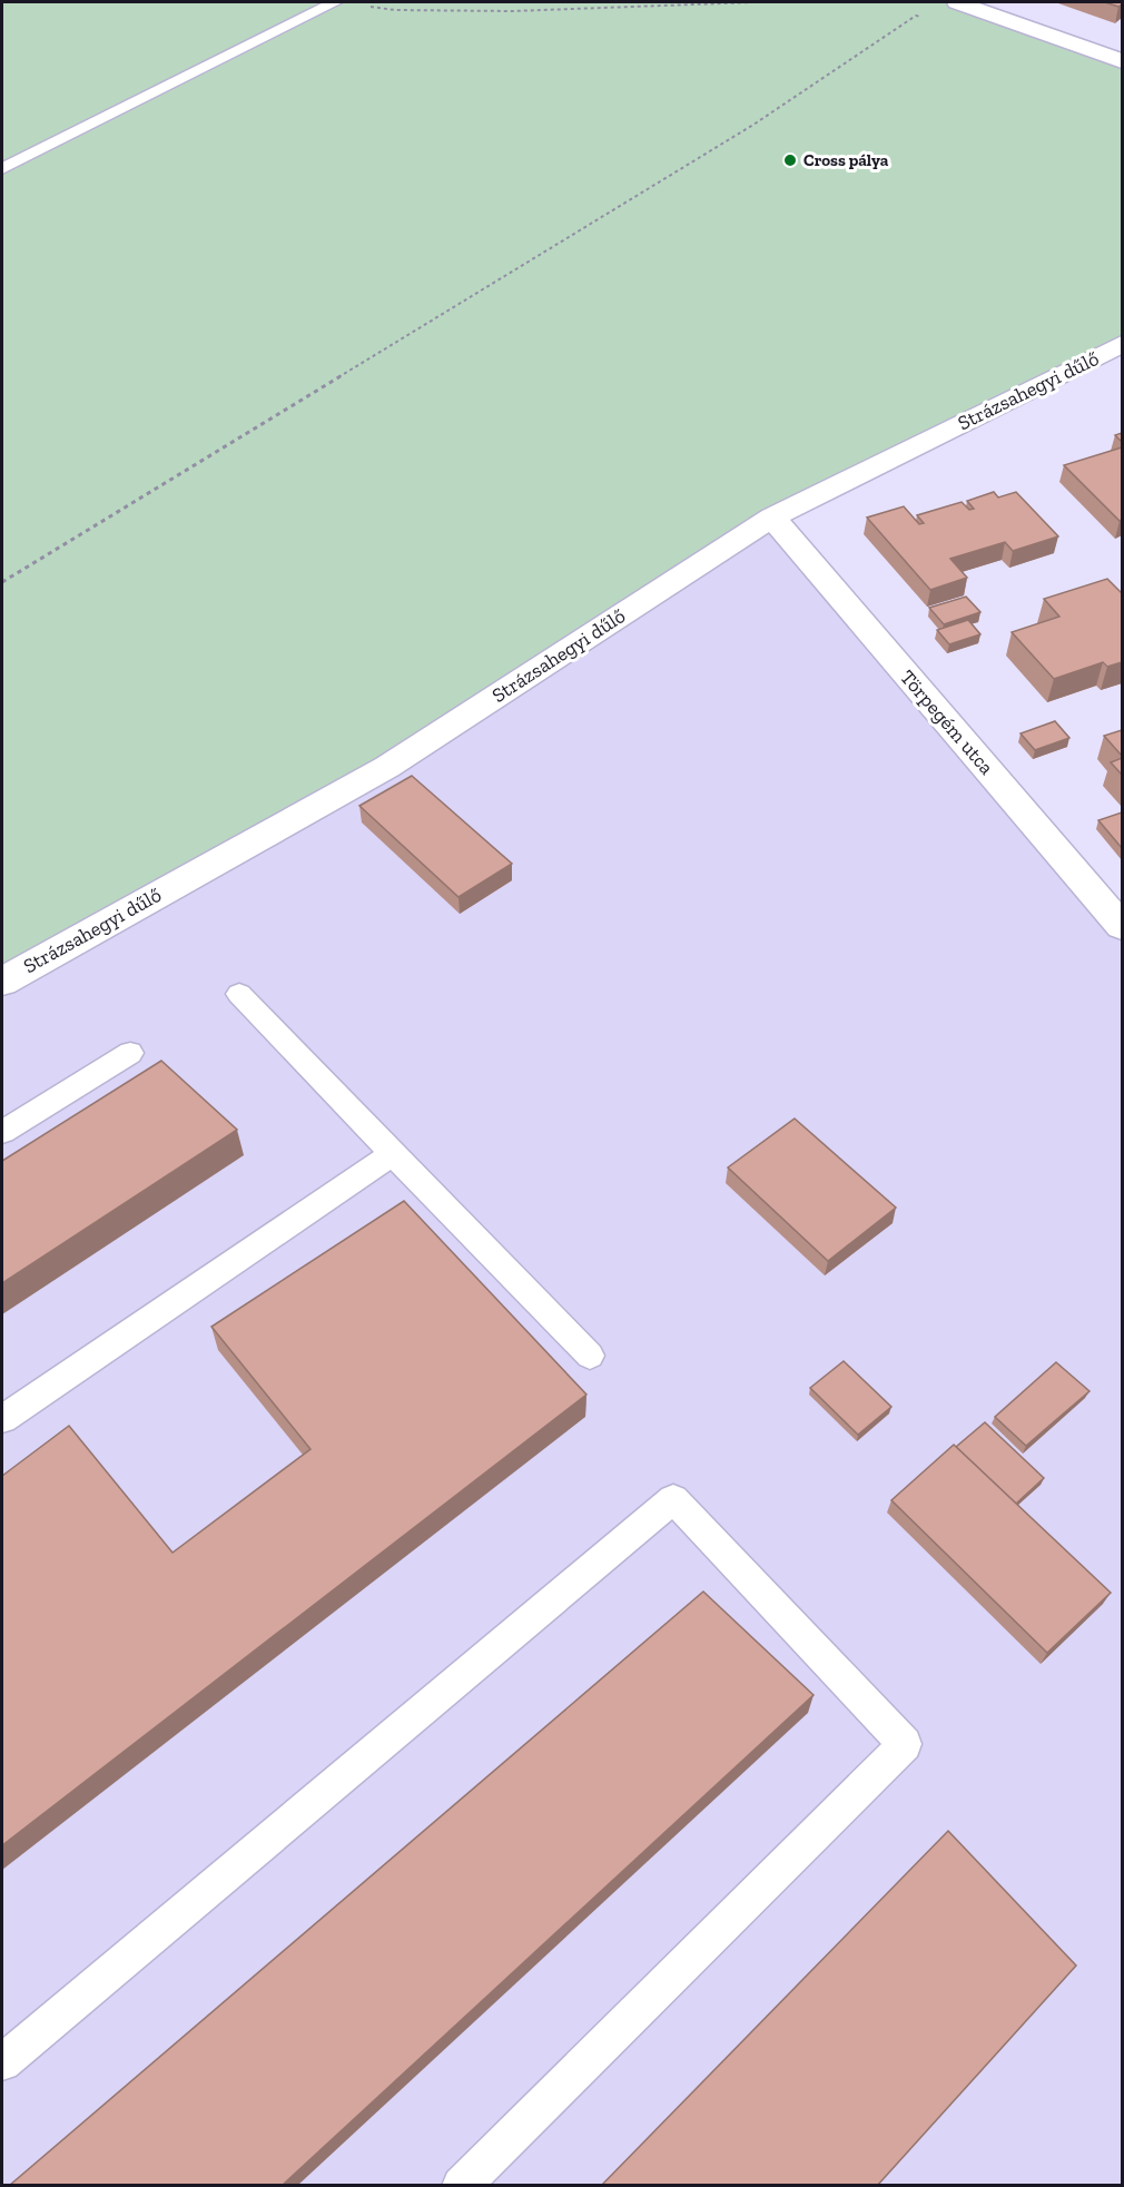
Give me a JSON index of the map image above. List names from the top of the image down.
{
  "streets": {
    "street": ["Strázsahegyi dűlő", "Törpegém utca"]
  },
  "crossings": [
    ["Strázsahegyi dűlő", "Törpegém utca"]
  ],
  "places": ["Cross pálya"]
}
